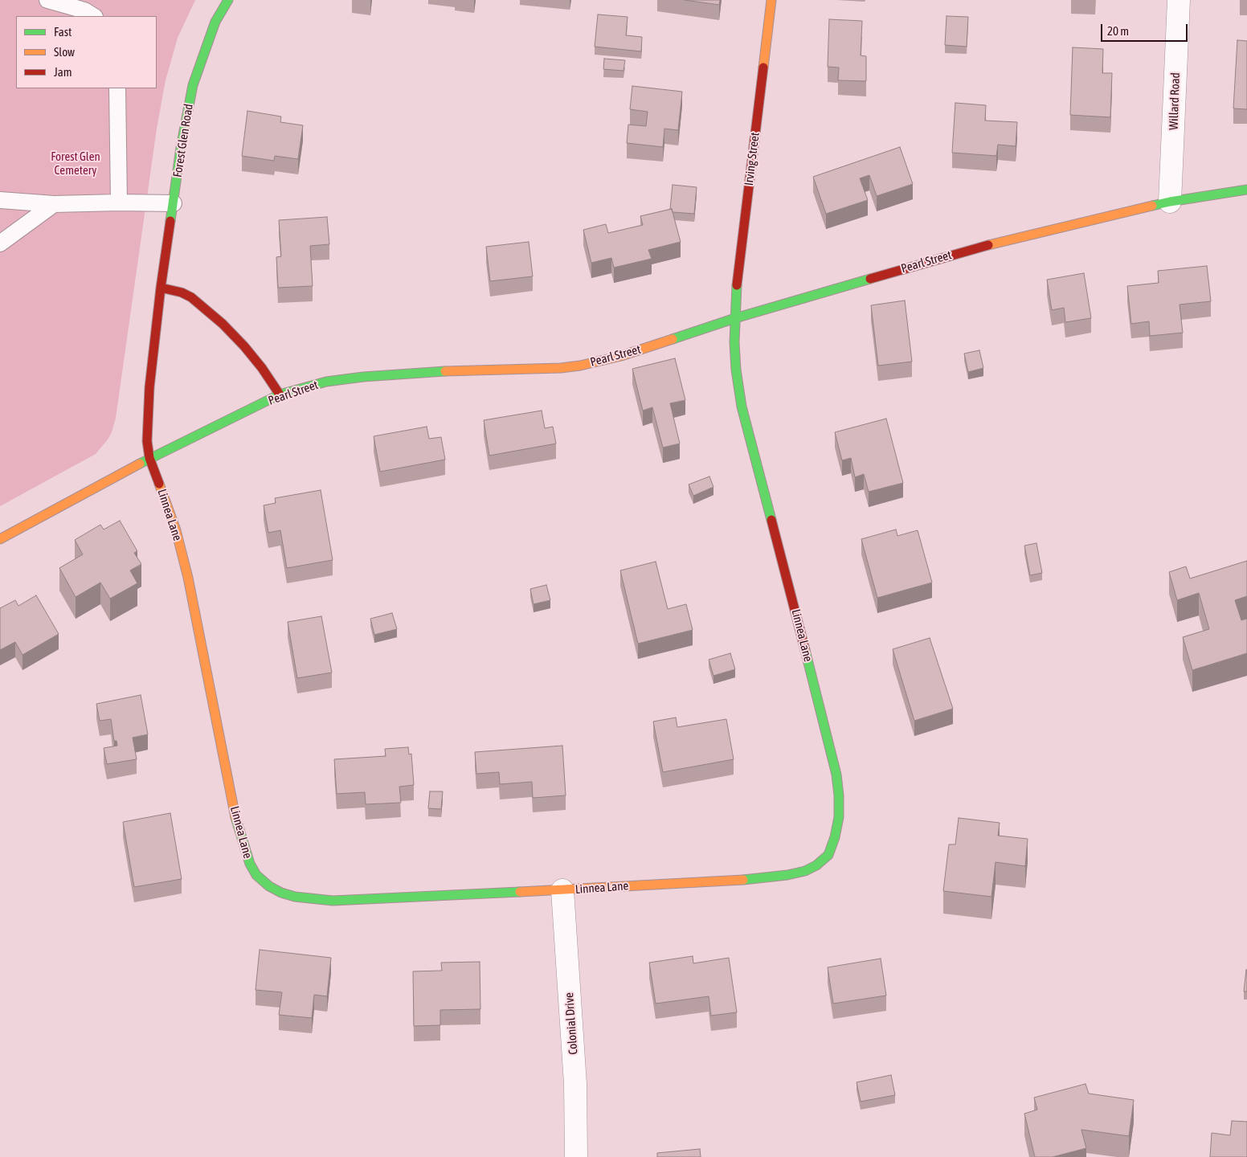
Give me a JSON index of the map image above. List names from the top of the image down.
{
  "streets": {
    "street": [
      "Willard Road",
      "Forest Glen Road",
      "Irving Street",
      "Pearl Street",
      "Linnea Lane",
      "Colonial Drive"
    ]
  },
  "crossings": [
    ["Willard Road", "Pearl Street"],
    ["Forest Glen Road", "Pearl Street"],
    ["Forest Glen Road", "Linnea Lane"],
    ["Irving Street", "Pearl Street"],
    ["Irving Street", "Linnea Lane"],
    ["Pearl Street", "Linnea Lane"],
    ["Linnea Lane", "Colonial Drive"]
  ],
  "parks": ["Forest Glen Cemetery"],
  "legend": ["Fast", "Slow", "Jam"],
  "scale_bar": "20 m"
}
